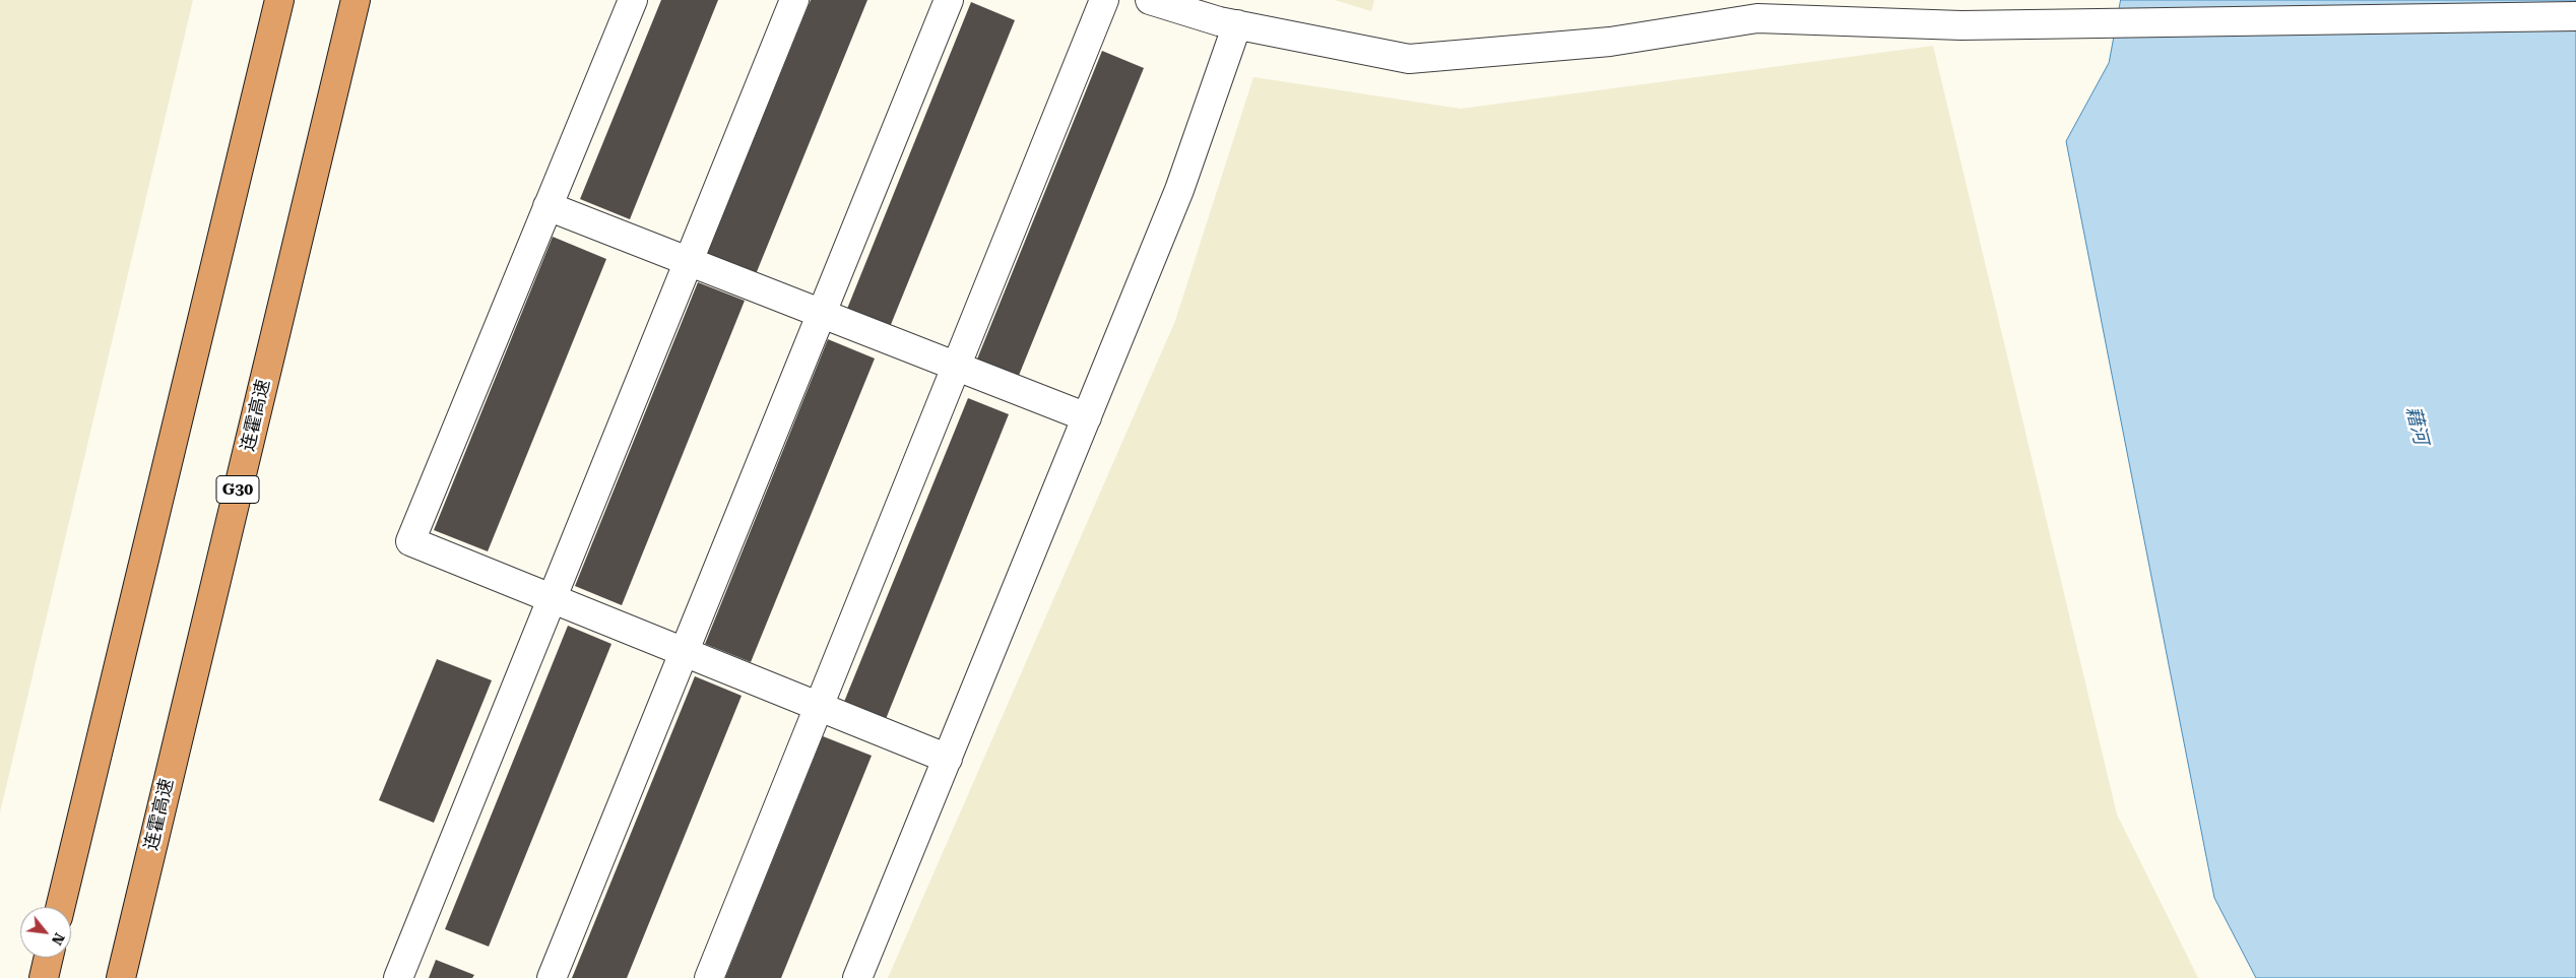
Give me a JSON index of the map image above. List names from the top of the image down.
{
  "streets": {
    "highway": ["连霍高速", "G30"]
  },
  "water": ["藉河"],
  "north": "bottom right"
}
